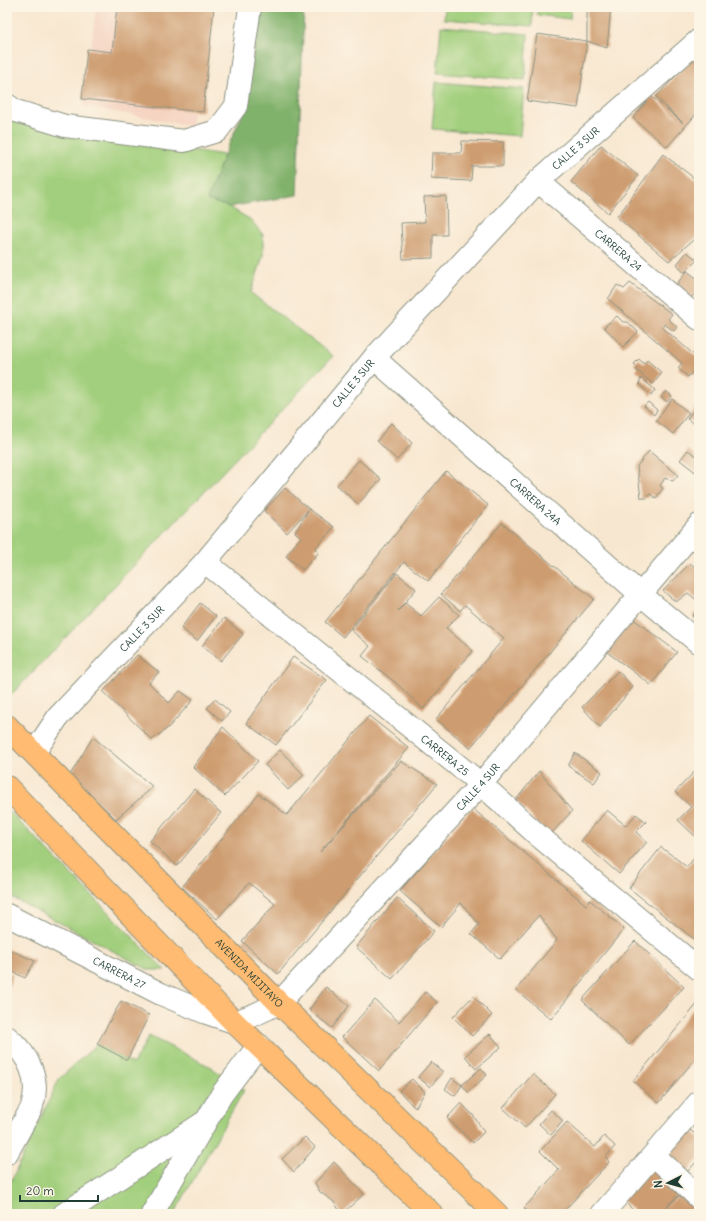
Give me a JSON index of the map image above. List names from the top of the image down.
{
  "streets": {
    "main road": ["AVENIDA MIJITAYO"],
    "street": [
      "CALLE 3 SUR",
      "CARRERA 24",
      "CARRERA 24A",
      "CARRERA 25",
      "CALLE 4 SUR",
      "CARRERA 27"
    ]
  },
  "crossings": [
    ["CALLE 3 SUR", "CARRERA 24"],
    ["CALLE 3 SUR", "CARRERA 24A"],
    ["CALLE 3 SUR", "CARRERA 25"],
    ["CALLE 3 SUR", "AVENIDA MIJITAYO"],
    ["CARRERA 24A", "CALLE 4 SUR"],
    ["CARRERA 25", "CALLE 4 SUR"],
    ["CALLE 4 SUR", "CARRERA 27"],
    ["CALLE 4 SUR", "AVENIDA MIJITAYO"]
  ],
  "scale_bar": "20 m",
  "north": "left"
}
